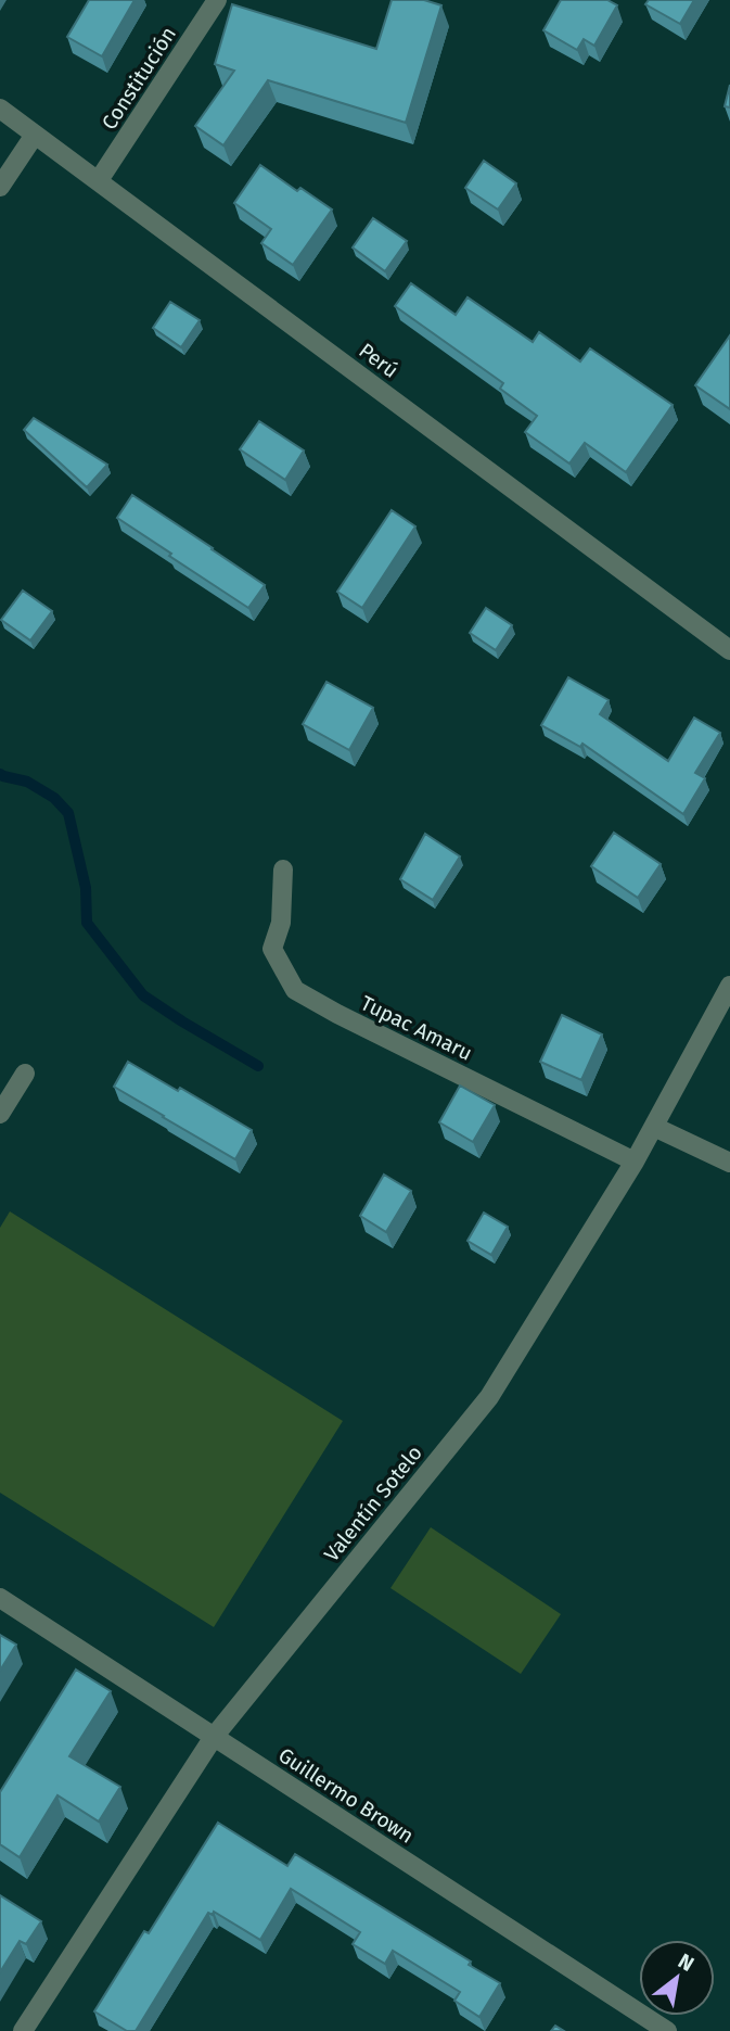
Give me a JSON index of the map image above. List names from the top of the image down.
{
  "streets": {
    "street": [
      "Constitución",
      "Perú",
      "Tupac Amaru",
      "Valentín Sotelo",
      "Guillermo Brown"
    ]
  },
  "crossings": [
    ["Constitución", "Perú"],
    ["Tupac Amaru", "Valentín Sotelo"],
    ["Valentín Sotelo", "Guillermo Brown"]
  ],
  "north": "top right"
}
